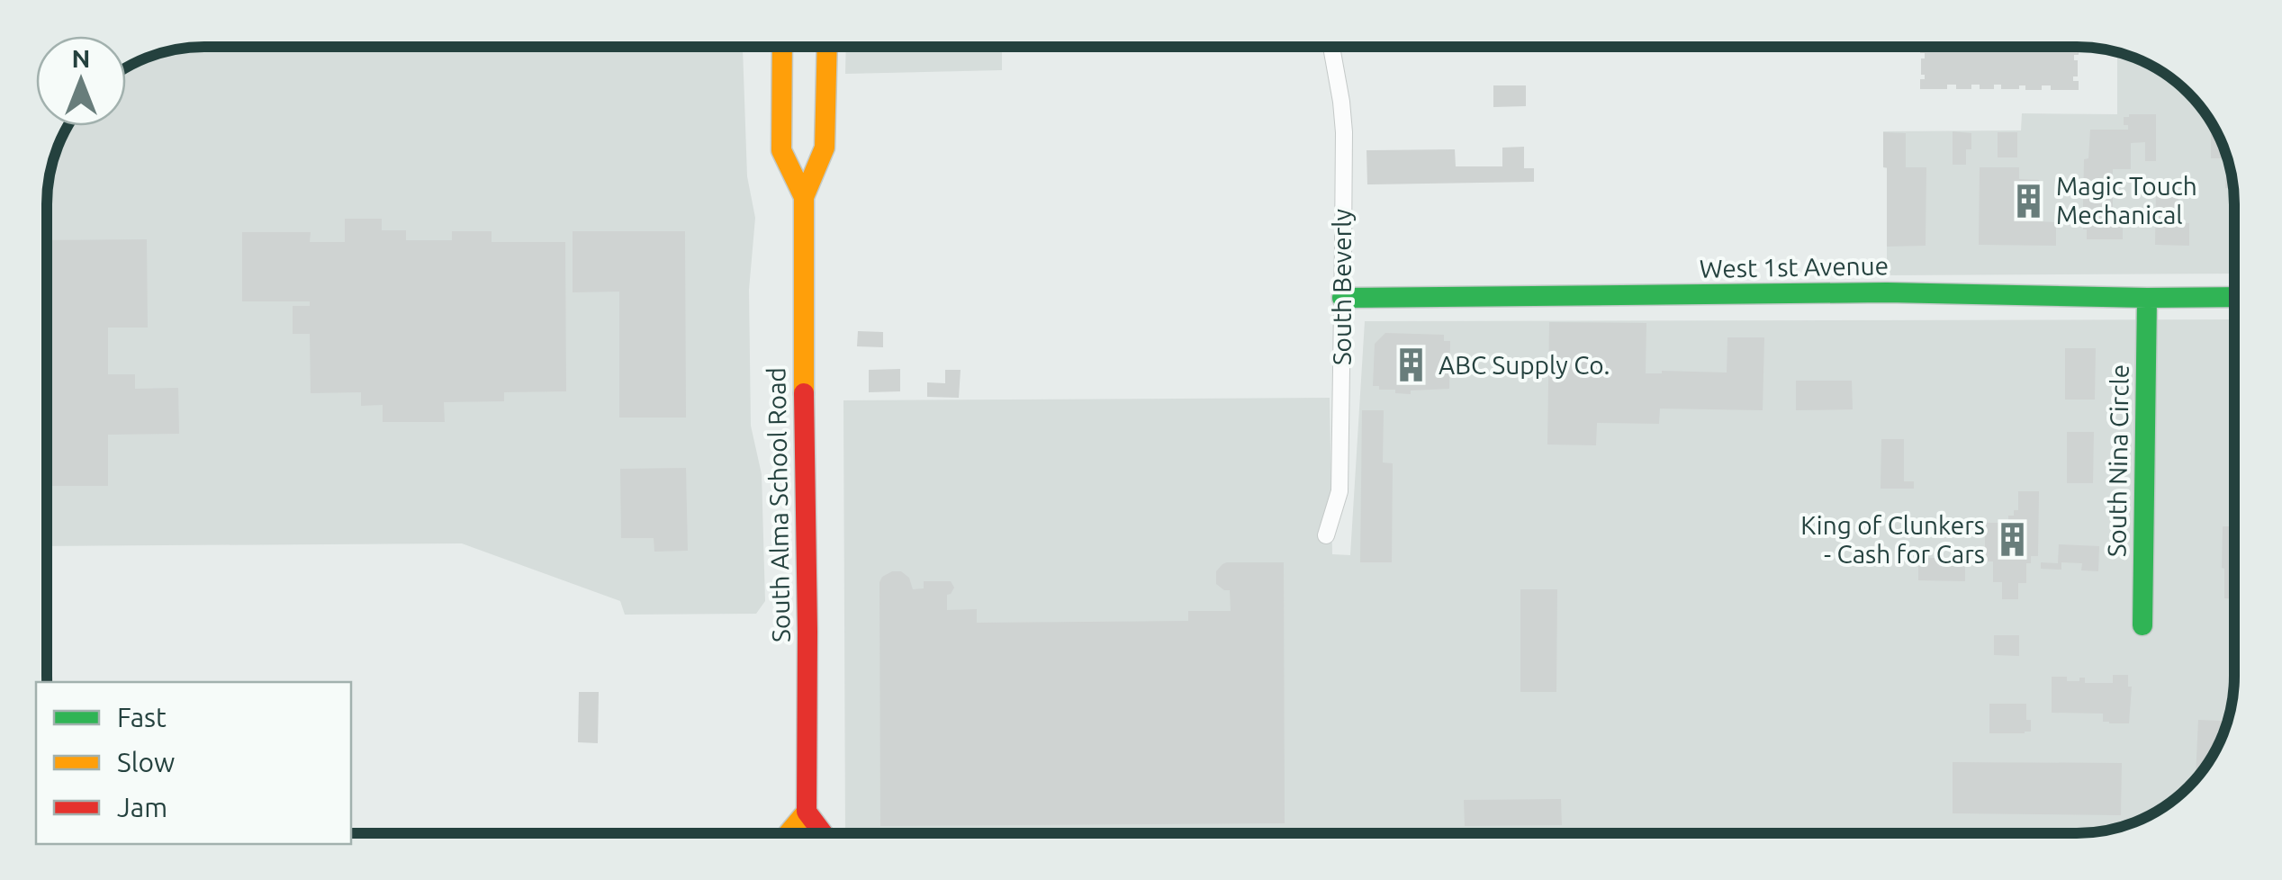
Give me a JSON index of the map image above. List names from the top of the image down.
{
  "streets": {
    "street": [
      "West 1st Avenue",
      "South Beverly",
      "South Nina Circle",
      "South Alma School Road"
    ]
  },
  "crossings": [
    ["West 1st Avenue", "South Beverly"],
    ["West 1st Avenue", "South Nina Circle"]
  ],
  "places": {
    "building": ["Magic Touch Mechanical", "ABC Supply Co.", "King of Clunkers - Cash for Cars"]
  },
  "legend": ["Fast", "Slow", "Jam"],
  "north": "top"
}
